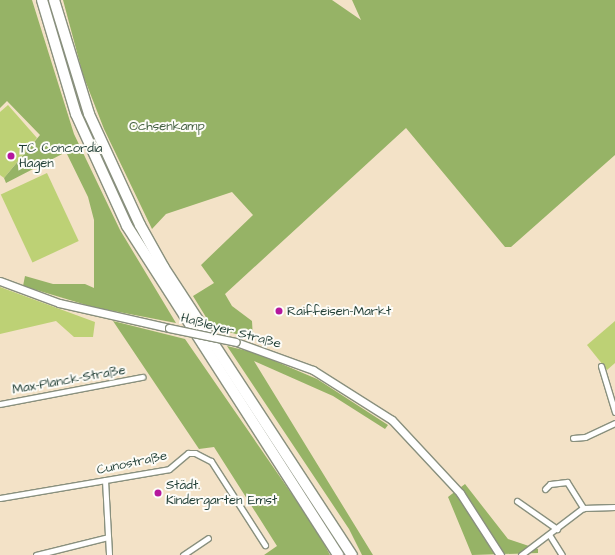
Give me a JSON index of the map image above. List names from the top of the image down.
{
  "streets": {
    "main road": ["Haßleyer Straße"],
    "street": ["Max-Planck-Straße", "Cunostraße"]
  },
  "parks": ["Ochsenkamp"],
  "places": ["TC Concordia Hagen", "Raiffeisen-Markt", "Städt. Kindergarten Emst"]
}
